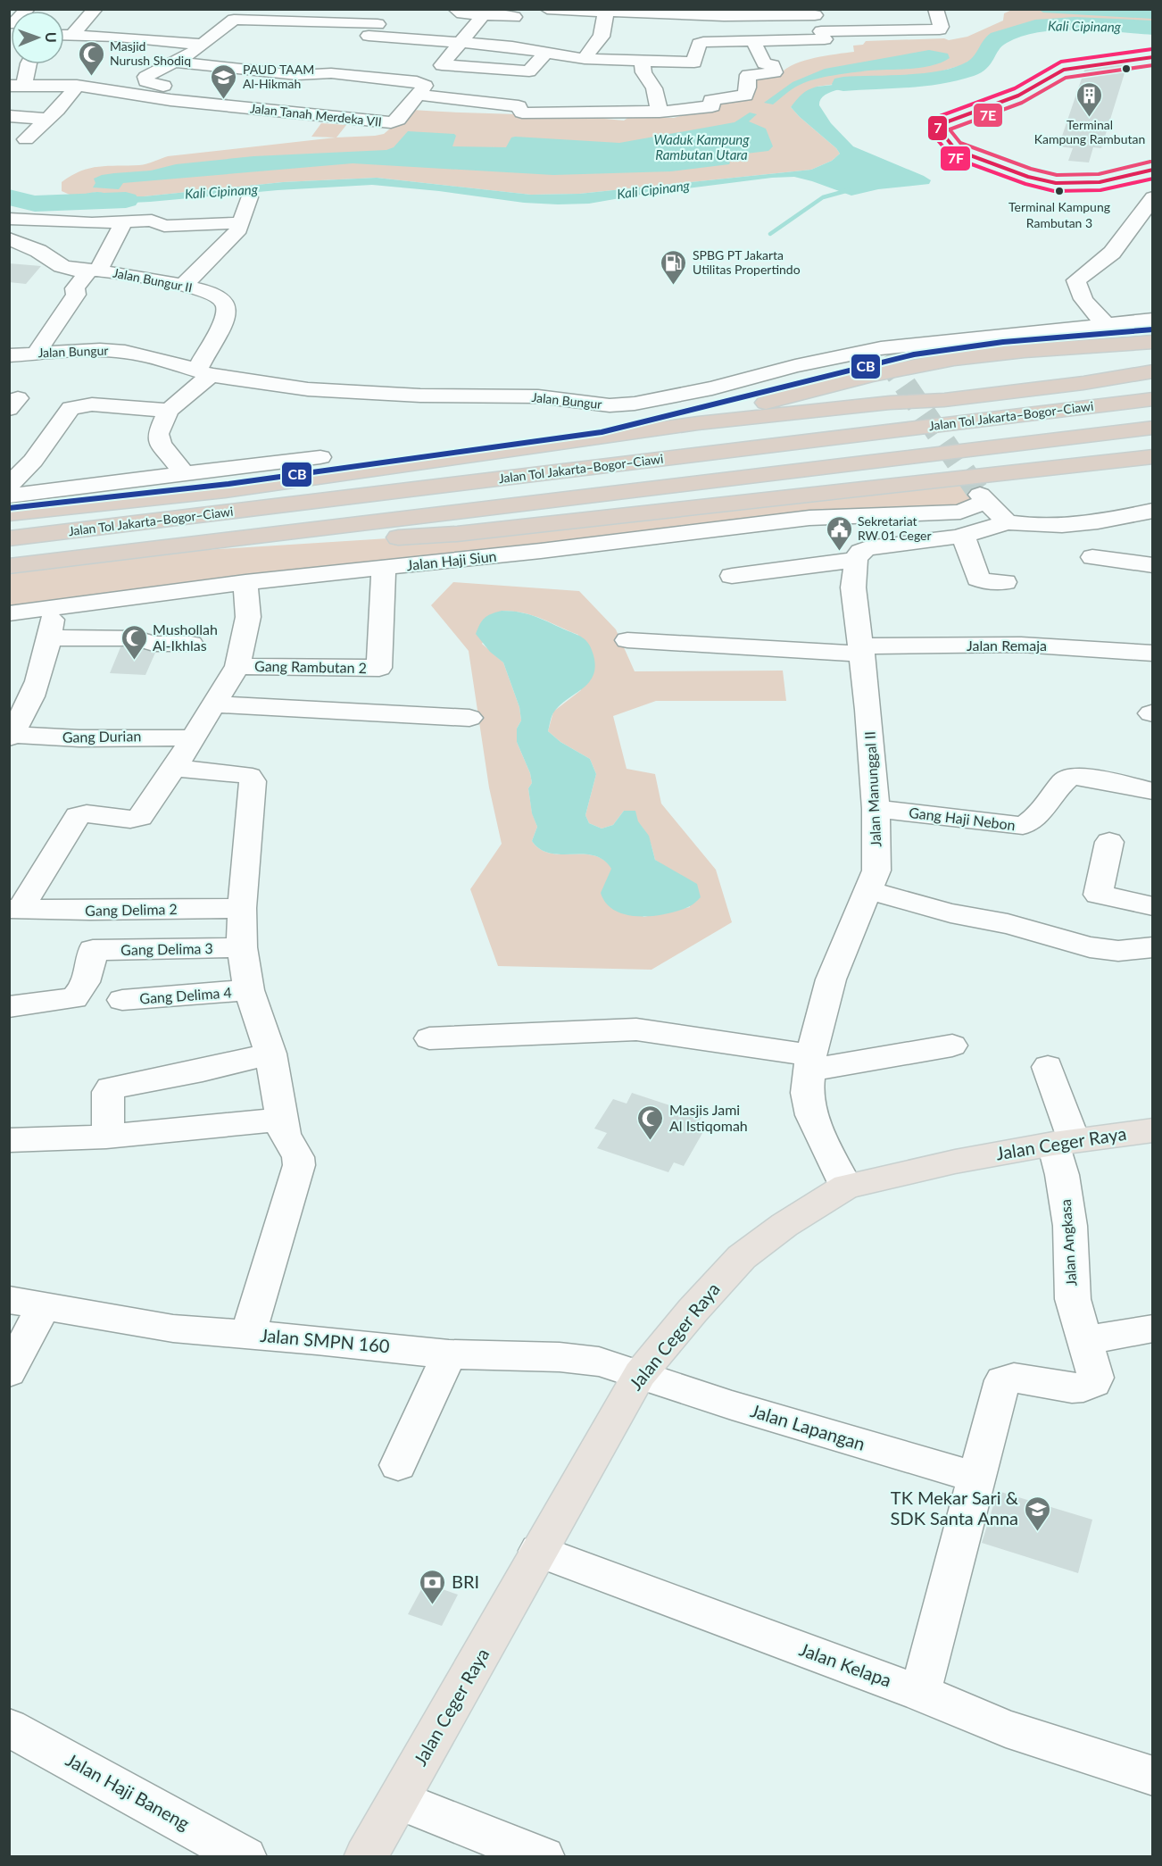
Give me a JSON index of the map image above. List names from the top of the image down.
{
  "streets": {
    "highway": ["Jalan Tol Jakarta–Bogor–Ciawi"],
    "main road": ["Jalan Ceger Raya"],
    "street": [
      "Jalan Tanah Merdeka VII",
      "Jalan Bungur II",
      "Jalan Bungur",
      "Jalan Haji Siun",
      "Jalan Remaja",
      "Gang Rambutan 2",
      "Gang Durian",
      "Jalan Manunggal II",
      "Gang Haji Nebon",
      "Gang Delima 2",
      "Gang Delima 3",
      "Gang Delima 4",
      "Jalan Angkasa",
      "Jalan SMPN 160",
      "Jalan Lapangan",
      "Jalan Kelapa",
      "Jalan Haji Baneng"
    ]
  },
  "crossings": [
    ["Jalan Bungur II", "Jalan Bungur"],
    ["Jalan Haji Siun", "Gang Rambutan 2"],
    ["Jalan Remaja", "Jalan Manunggal II"],
    ["Jalan Manunggal II", "Gang Haji Nebon"],
    ["Jalan Manunggal II", "Jalan Ceger Raya"],
    ["Jalan Ceger Raya", "Jalan Angkasa"],
    ["Jalan Ceger Raya", "Jalan SMPN 160"],
    ["Jalan Ceger Raya", "Jalan Lapangan"],
    ["Jalan Ceger Raya", "Jalan Kelapa"],
    ["Jalan Angkasa", "Jalan Lapangan"],
    ["Jalan SMPN 160", "Jalan Lapangan"]
  ],
  "water": ["Kali Cipinang", "Waduk Kampung Rambutan Utara"],
  "places": {
    "mosque": ["Masjid Nurush Shodiq", "Mushollah Al-Ikhlas", "Masjis Jami Al Istiqomah"],
    "school or university": ["PAUD TAAM Al-Hikmah", "TK Mekar Sari & SDK Santa Anna"],
    "building": ["Terminal Kampung Rambutan"],
    "other": ["Terminal Kampung Rambutan 3"],
    "fuel station": ["SPBG PT Jakarta Utilitas Propertindo"],
    "public building": ["Sekretariat RW 01 Ceger"],
    "bank": ["BRI"]
  },
  "lines": [
    "transit line 7F",
    "transit line 7",
    "transit line 7E",
    "transit line CB"
  ],
  "north": "right"
}
